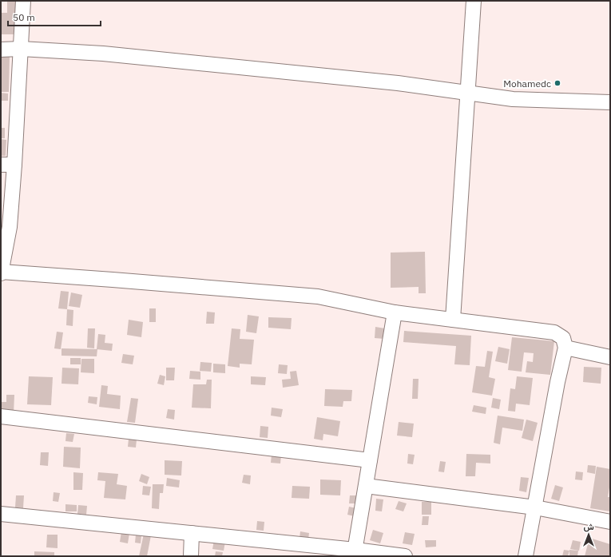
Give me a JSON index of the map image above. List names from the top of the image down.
{
  "places": ["Mohamedc"],
  "scale_bar": "50 m",
  "north": "top"
}
